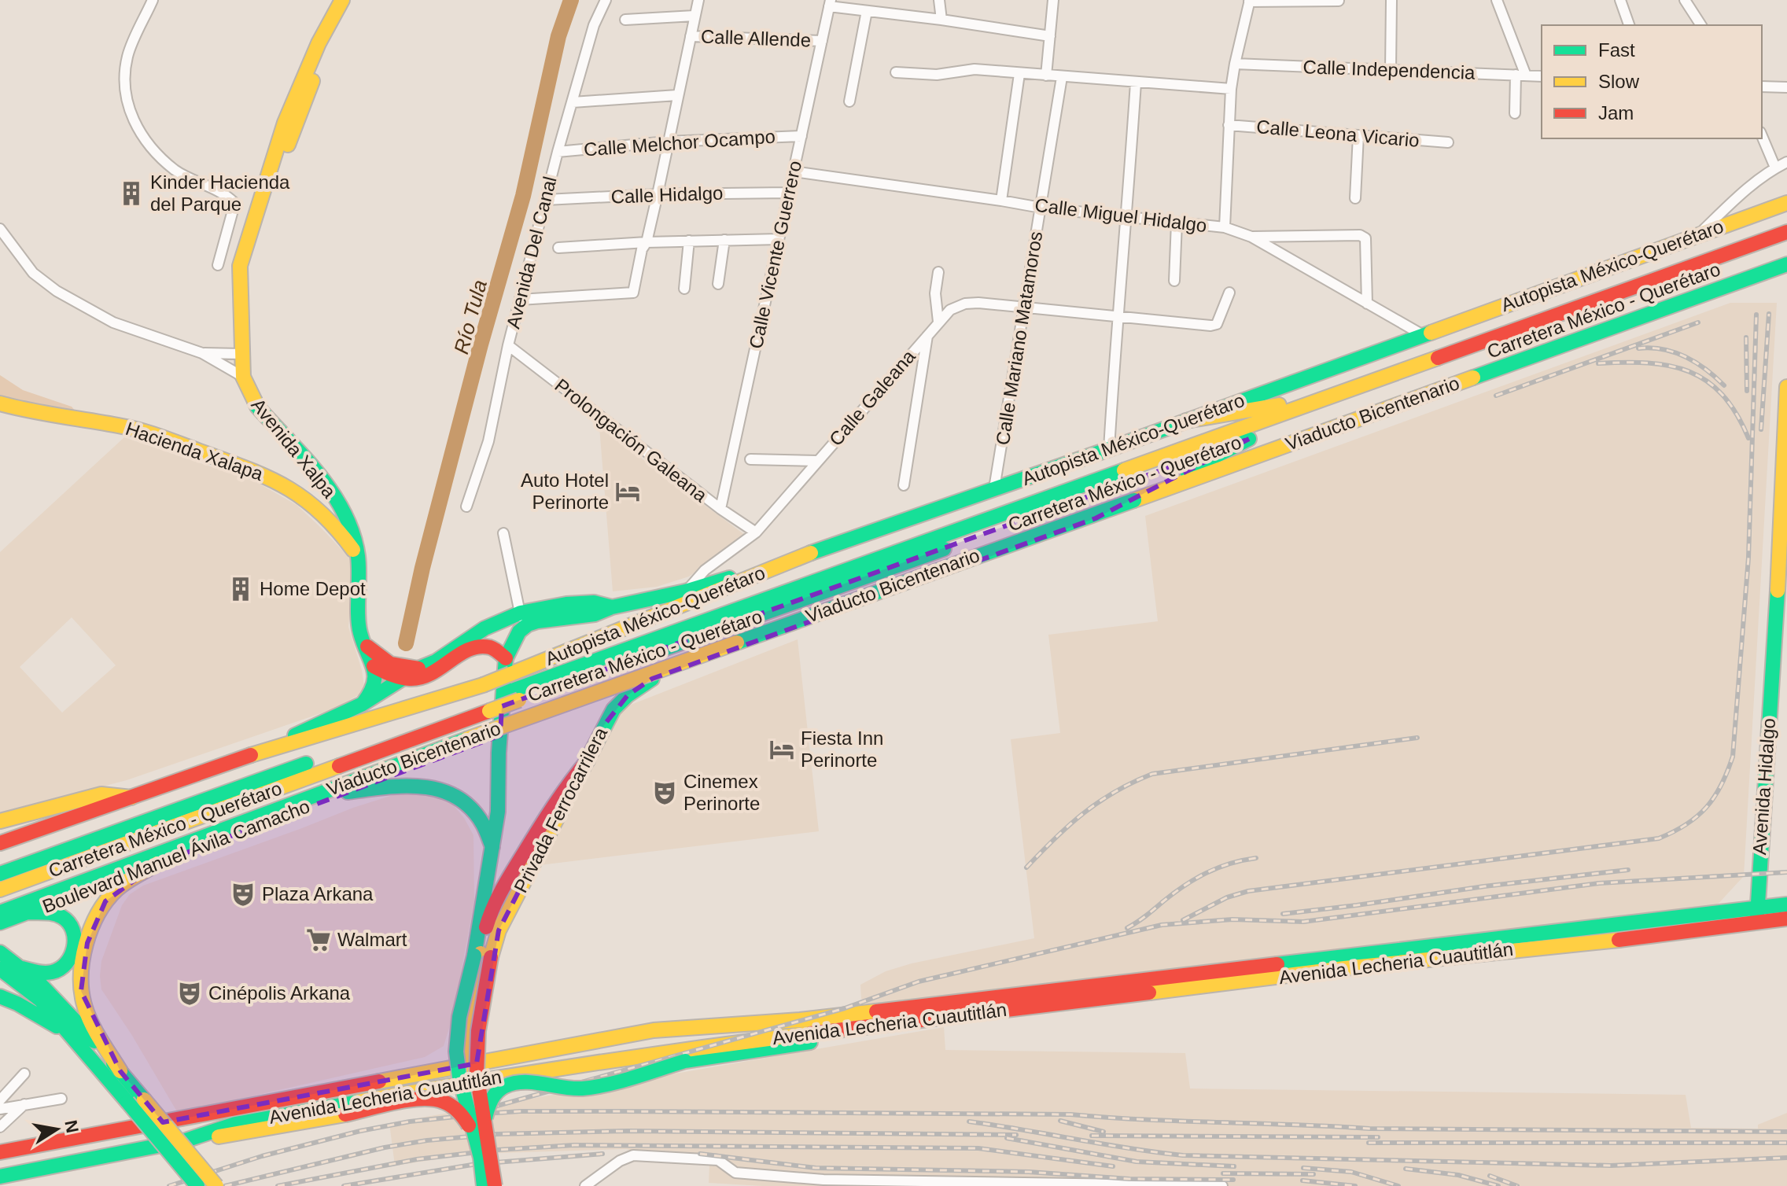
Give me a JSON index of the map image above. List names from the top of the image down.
{
  "streets": {
    "main road": [
      "Autopista México-Querétaro",
      "Carretera México - Querétaro",
      "Viaducto Bicentenario",
      "Avenida Xalpa",
      "Hacienda Xalapa",
      "Avenida Hidalgo",
      "Privada Ferrocarrilera",
      "Boulevard Manuel Ávila Camacho",
      "Avenida Lecheria Cuautitlán"
    ],
    "street": [
      "Calle Allende",
      "Calle Independencia",
      "Calle Leona Vicario",
      "Calle Melchor Ocampo",
      "Calle Hidalgo",
      "Calle Miguel Hidalgo",
      "Avenida Del Canal",
      "Calle Vicente Guerrero",
      "Calle Mariano Matamoros",
      "Calle Galeana",
      "Prolongación Galeana"
    ]
  },
  "crossings": [
    ["Calle Allende", "Calle Vicente Guerrero"],
    ["Calle Melchor Ocampo", "Avenida Del Canal"],
    ["Calle Melchor Ocampo", "Calle Vicente Guerrero"],
    ["Calle Hidalgo", "Avenida Del Canal"],
    ["Calle Hidalgo", "Calle Vicente Guerrero"],
    ["Calle Miguel Hidalgo", "Calle Vicente Guerrero"],
    ["Calle Miguel Hidalgo", "Autopista México-Querétaro"],
    ["Calle Miguel Hidalgo", "Calle Mariano Matamoros"],
    ["Avenida Del Canal", "Prolongación Galeana"],
    ["Calle Vicente Guerrero", "Prolongación Galeana"],
    ["Autopista México-Querétaro", "Calle Mariano Matamoros"],
    ["Autopista México-Querétaro", "Calle Galeana"],
    ["Calle Mariano Matamoros", "Calle Galeana"],
    ["Calle Galeana", "Prolongación Galeana"],
    ["Avenida Xalpa", "Hacienda Xalapa"],
    ["Avenida Hidalgo", "Avenida Lecheria Cuautitlán"],
    ["Privada Ferrocarrilera", "Boulevard Manuel Ávila Camacho"]
  ],
  "water": ["Río Tula"],
  "places": {
    "building": ["Kinder Hacienda del Parque", "Home Depot"],
    "hotel": ["Auto Hotel Perinorte", "Fiesta Inn Perinorte"],
    "theatre": ["Cinemex Perinorte", "Plaza Arkana", "Cinépolis Arkana"],
    "supermarket": ["Walmart"]
  },
  "legend": ["Fast", "Slow", "Jam"],
  "north": "right"
}
